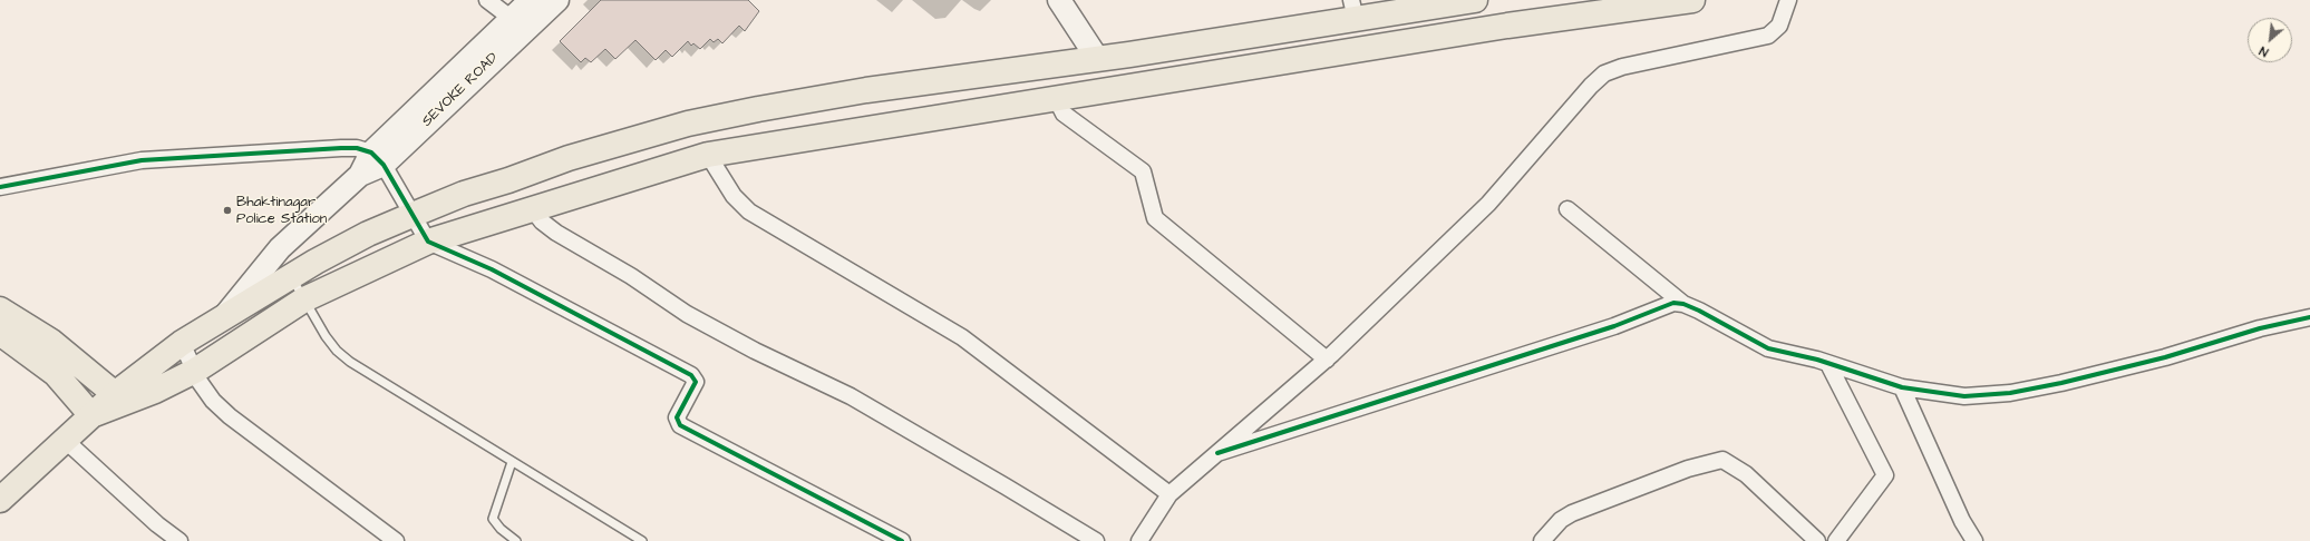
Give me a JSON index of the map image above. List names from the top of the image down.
{
  "streets": {
    "main road": ["SEVOKE ROAD"]
  },
  "places": ["Bhaktinagar Police Station"],
  "north": "bottom left"
}
